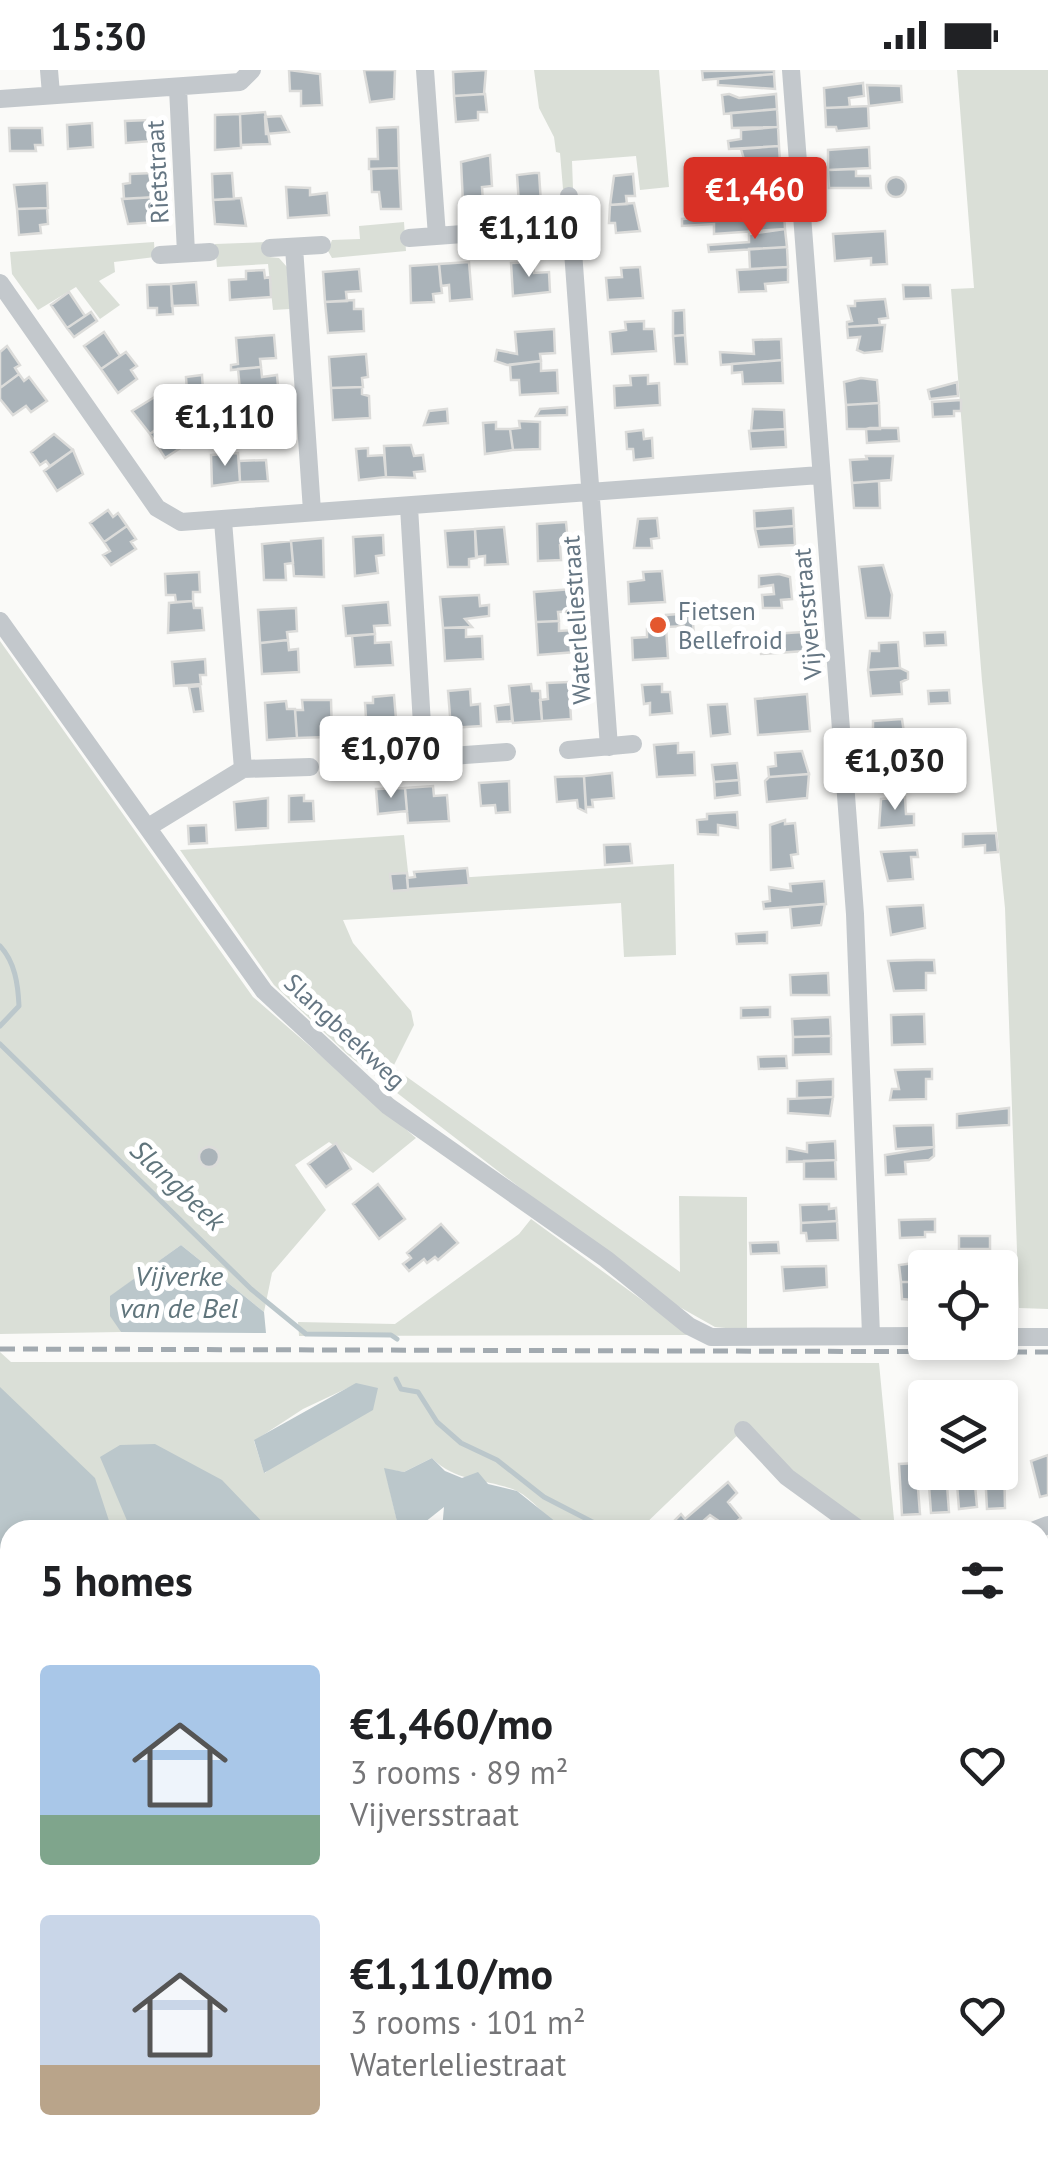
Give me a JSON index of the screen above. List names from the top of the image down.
{
  "streets": {
    "street": [
      "Rietstraat",
      "Vijversstraat",
      "Waterleliestraat",
      "Slangbeekweg"
    ]
  },
  "crossings": [
    ["Vijversstraat", "Slangbeekweg"]
  ],
  "water": ["Slangbeek", "Vijverke van de Bel"],
  "places": ["Fietsen Bellefroid"],
  "page": {
    "status": "15:30",
    "price": [
      "€1,460",
      "€1,110",
      "€1,110",
      "€1,070",
      "€1,030"
    ],
    "heading": "5 homes",
    "list": [
      {
        "name": "€1,460/mo",
        "note": "3 rooms · 89 m² · Vijversstraat"
      },
      {
        "name": "€1,110/mo",
        "note": "3 rooms · 101 m² · Waterleliestraat"
      }
    ]
  }
}
